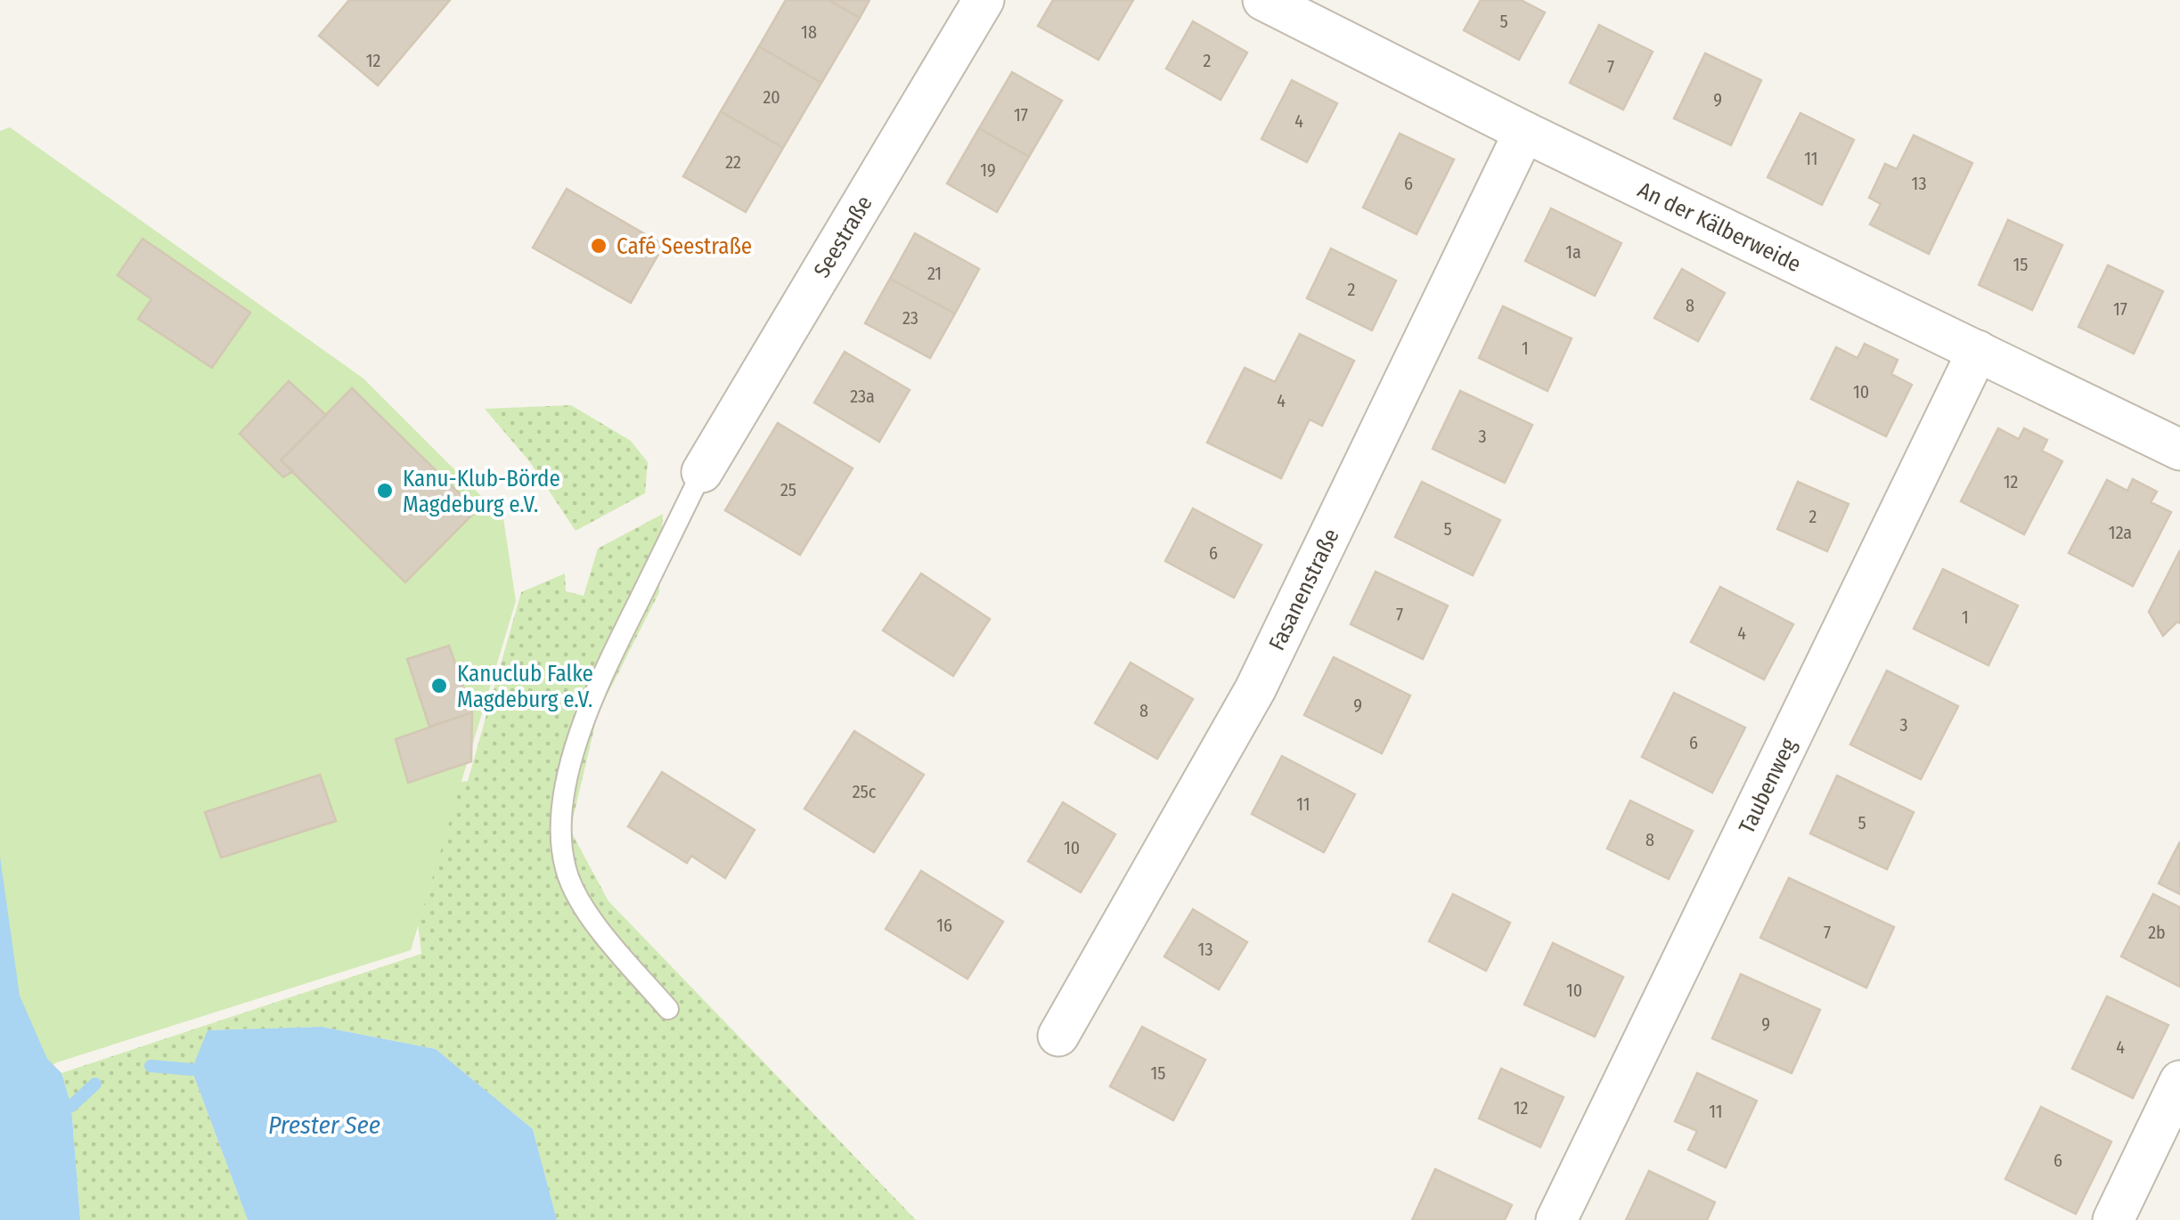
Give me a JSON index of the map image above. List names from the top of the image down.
{
  "streets": {
    "street": [
      "An der Kälberweide",
      "Seestraße",
      "Fasanenstraße",
      "Taubenweg"
    ]
  },
  "crossings": [
    ["An der Kälberweide", "Fasanenstraße"],
    ["An der Kälberweide", "Taubenweg"]
  ],
  "water": ["Prester See"],
  "places": ["Café Seestraße", "Kanu-Klub-Börde Magdeburg e.V.", "Kanuclub Falke Magdeburg e.V."],
  "house_numbers": [
    "5",
    "18",
    "12",
    "2",
    "7",
    "20",
    "9",
    "17",
    "4",
    "11",
    "22",
    "19",
    "6",
    "13",
    "1a",
    "15",
    "21",
    "2",
    "8",
    "17",
    "23",
    "1",
    "10",
    "23a",
    "4",
    "3",
    "12",
    "25",
    "2",
    "5",
    "12a",
    "6",
    "7",
    "1",
    "4",
    "9",
    "8",
    "3",
    "6",
    "25c",
    "11",
    "5",
    "8",
    "10",
    "16",
    "7",
    "2b",
    "13",
    "10",
    "9",
    "4",
    "15",
    "12",
    "11",
    "6"
  ]
}
